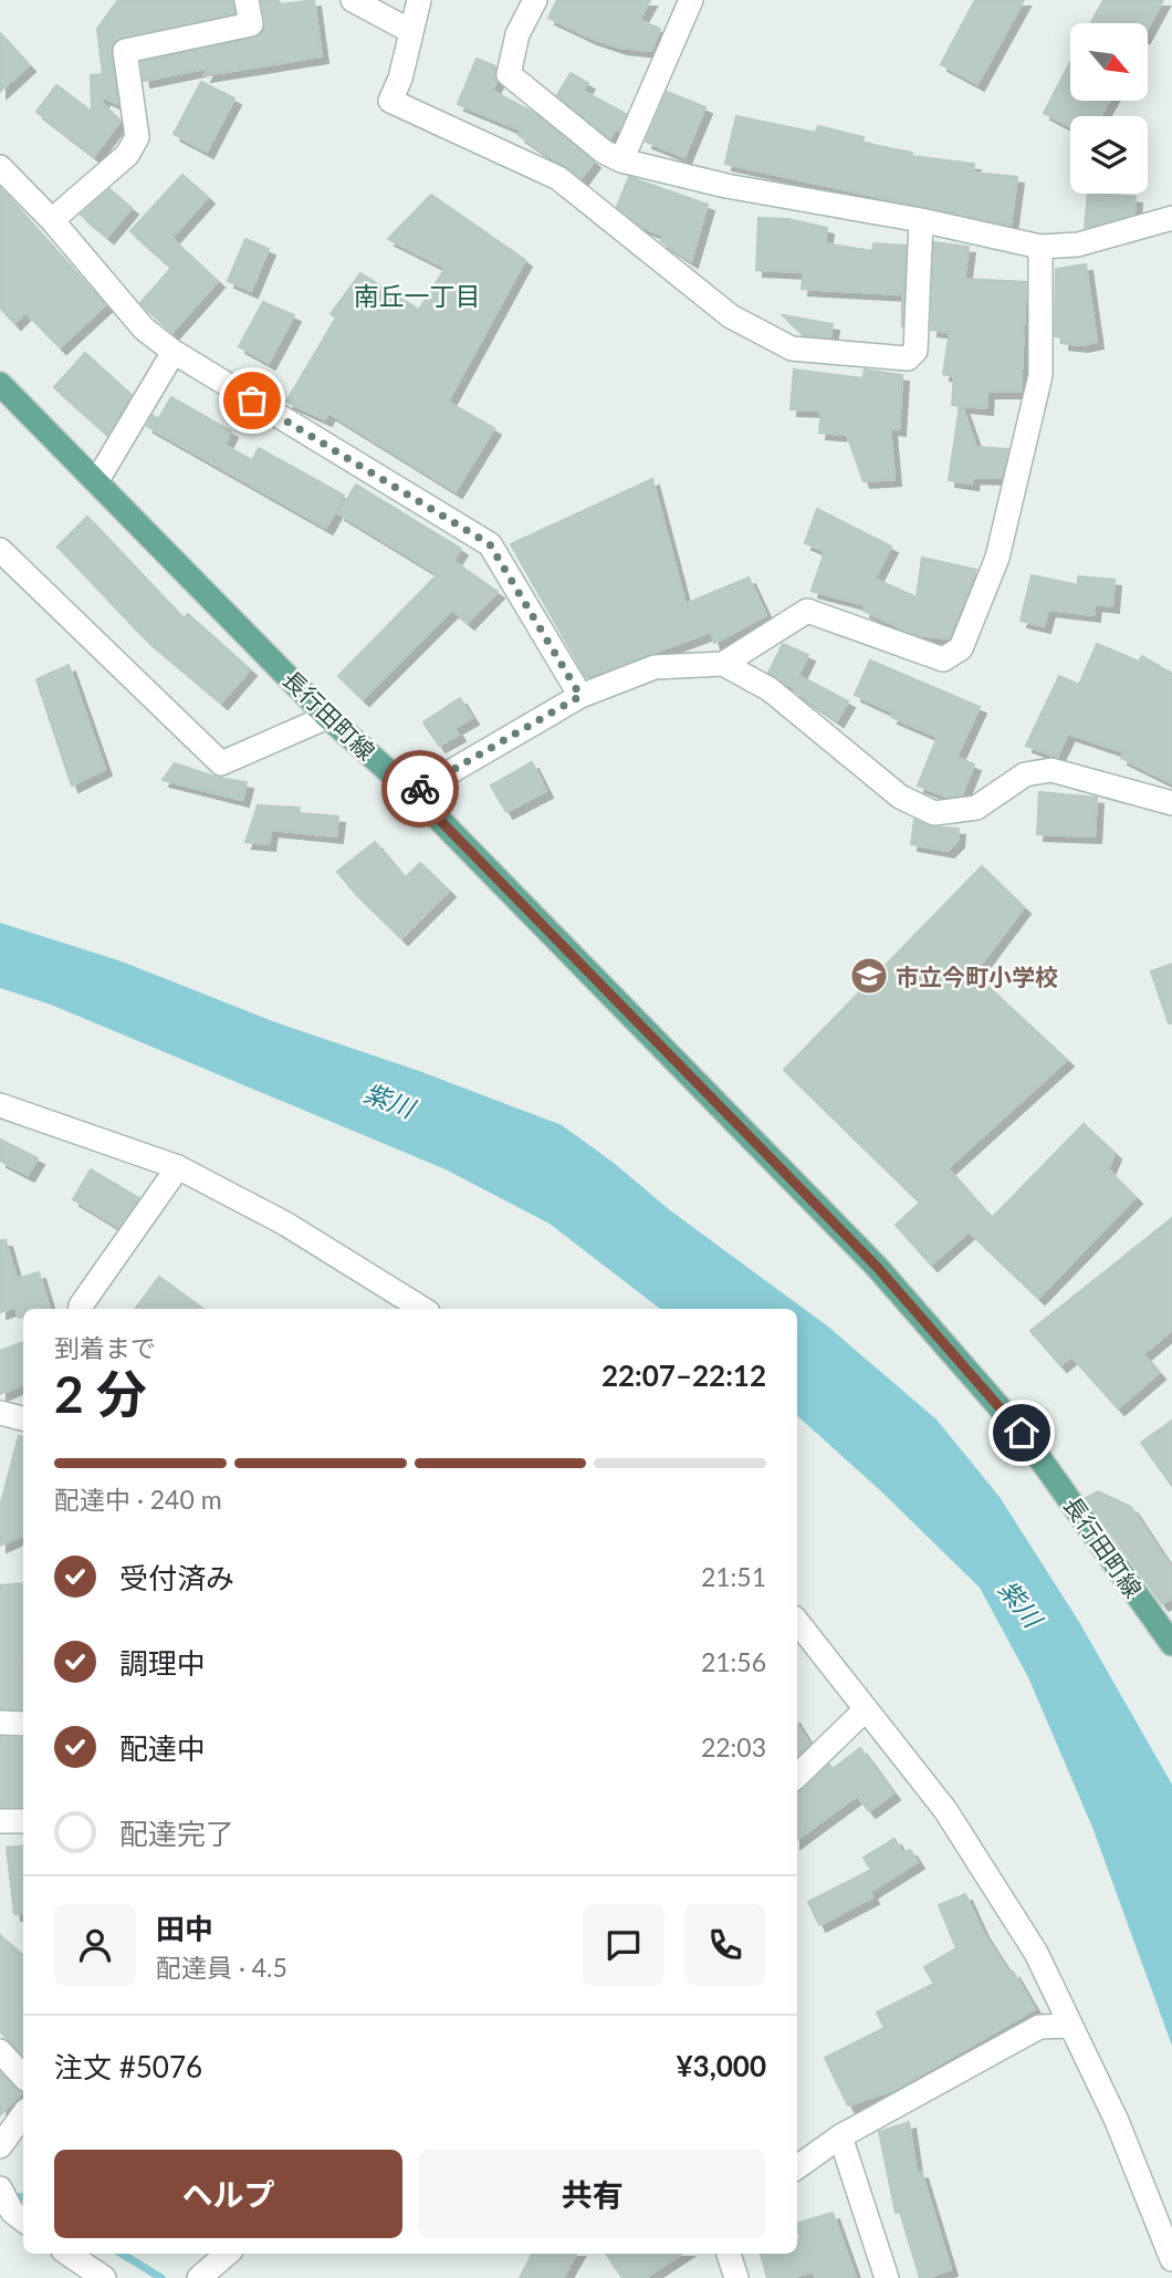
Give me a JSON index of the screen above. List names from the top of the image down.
{
  "streets": {
    "main road": ["長行田町線"]
  },
  "districts": ["南丘一丁目"],
  "water": ["紫川"],
  "places": {
    "school or university": ["市立今町小学校"]
  },
  "north": "bottom right",
  "page": {
    "heading": ["2 分", "到着まで", "22:07–22:12"],
    "panel": [
      "田中",
      "配達員 · 4.5",
      "注文 #5076",
      "¥3,000"
    ],
    "bar": "配達中 · 240 m",
    "list": [
      ["受付済み", "21:51"],
      ["調理中", "21:56"],
      ["配達中", "22:03"],
      "配達完了"
    ],
    "buttons": ["ヘルプ", "共有"]
  }
}
